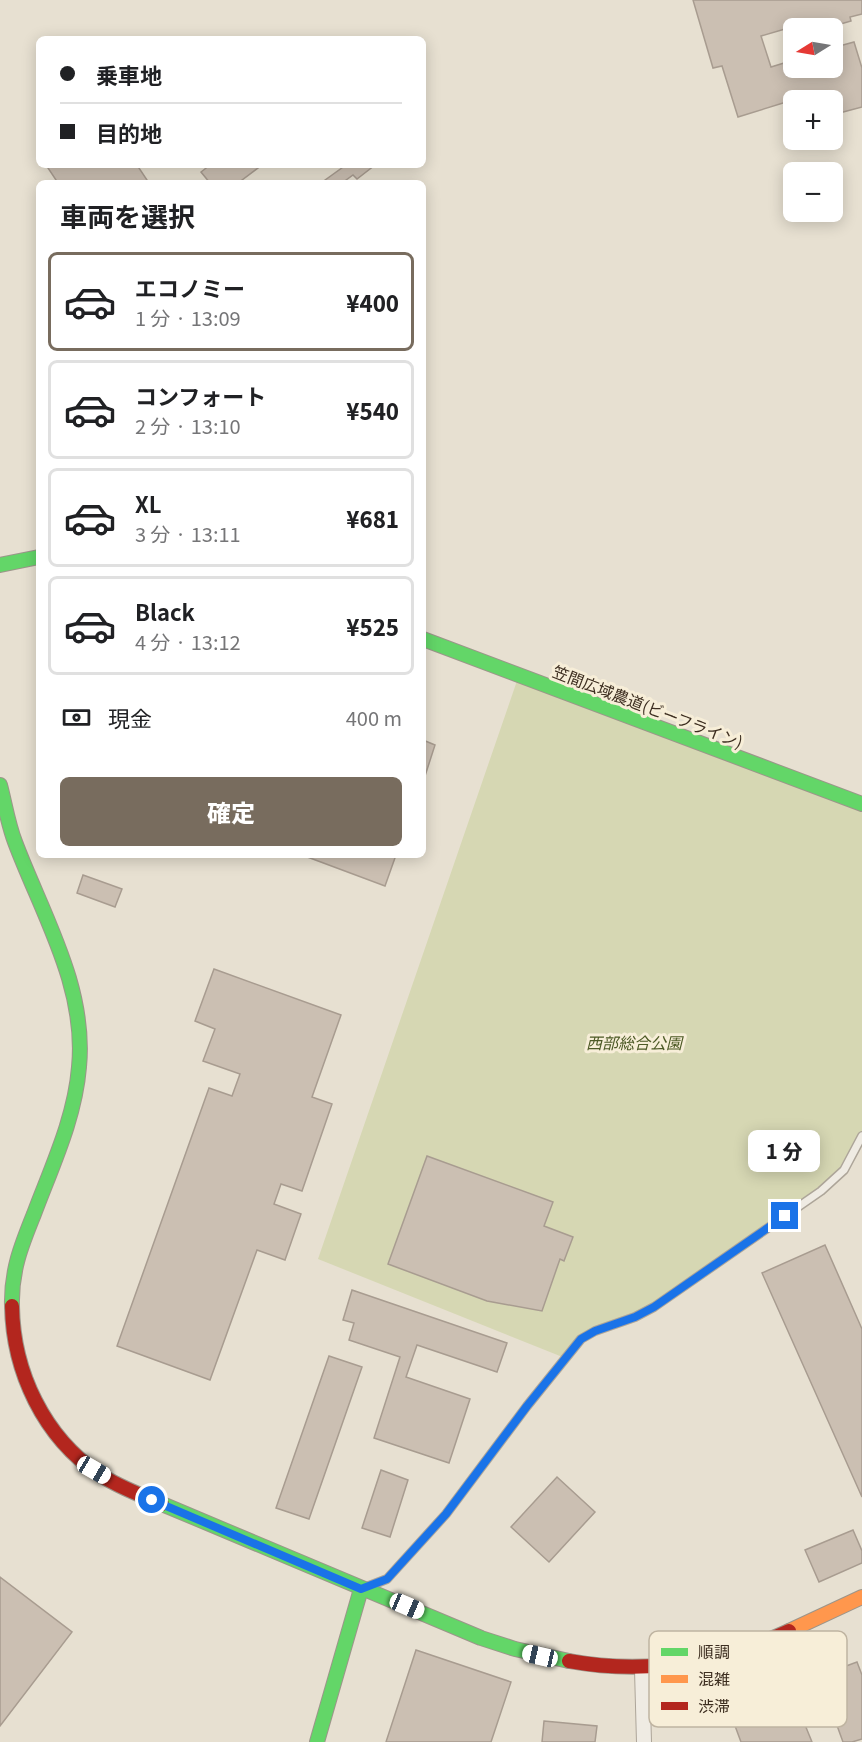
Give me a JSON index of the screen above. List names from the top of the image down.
{
  "streets": {
    "street": ["笠間広域農道(ビーフライン)"]
  },
  "parks": ["西部総合公園"],
  "legend": ["順調", "混雑", "渋滞"],
  "north": "left",
  "page": {
    "map_buttons": ["+", "−"],
    "banner": ["乗車地", "目的地"],
    "heading": "車両を選択",
    "list": [
      {
        "name": "エコノミー",
        "note": "1 分 · 13:09",
        "value": "¥400"
      },
      {
        "name": "コンフォート",
        "note": "2 分 · 13:10",
        "value": "¥540"
      },
      {
        "name": "XL",
        "note": "3 分 · 13:11",
        "value": "¥681"
      },
      {
        "name": "Black",
        "note": "4 分 · 13:12",
        "value": "¥525"
      }
    ],
    "pay": ["現金", "400 m"],
    "buttons": "確定",
    "bubble": "1 分"
  }
}
